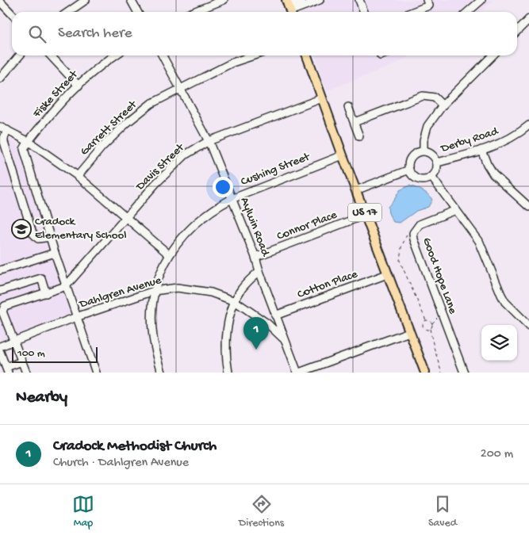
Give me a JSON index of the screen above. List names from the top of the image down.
{
  "streets": {
    "main road": ["US 17"],
    "street": [
      "Fiske Street",
      "Garrett Street",
      "Derby Road",
      "Davis Street",
      "Cushing Street",
      "Connor Place",
      "Aylwin Road",
      "Good Hope Lane",
      "Cotton Place",
      "Dahlgren Avenue"
    ]
  },
  "crossings": [
    ["Garrett Street", "Aylwin Road"],
    ["Davis Street", "US 17"],
    ["Davis Street", "Aylwin Road"],
    ["Cushing Street", "US 17"],
    ["Cushing Street", "Aylwin Road"],
    ["Cushing Street", "Dahlgren Avenue"],
    ["US 17", "Connor Place"],
    ["US 17", "Cotton Place"],
    ["Connor Place", "Aylwin Road"],
    ["Aylwin Road", "Cotton Place"],
    ["Aylwin Road", "Dahlgren Avenue"]
  ],
  "places": {
    "school or university": ["Cradock Elementary School"]
  },
  "scale_bar": "100 m",
  "page": {
    "search": "Search here",
    "pins": "1",
    "scale": "100 m",
    "heading": "Nearby",
    "list": [
      {
        "mark": "1",
        "name": "Cradock Methodist Church",
        "note": "Church · Dahlgren Avenue",
        "value": "200 m"
      }
    ],
    "nav": ["Map", "Directions", "Saved"]
  }
}
